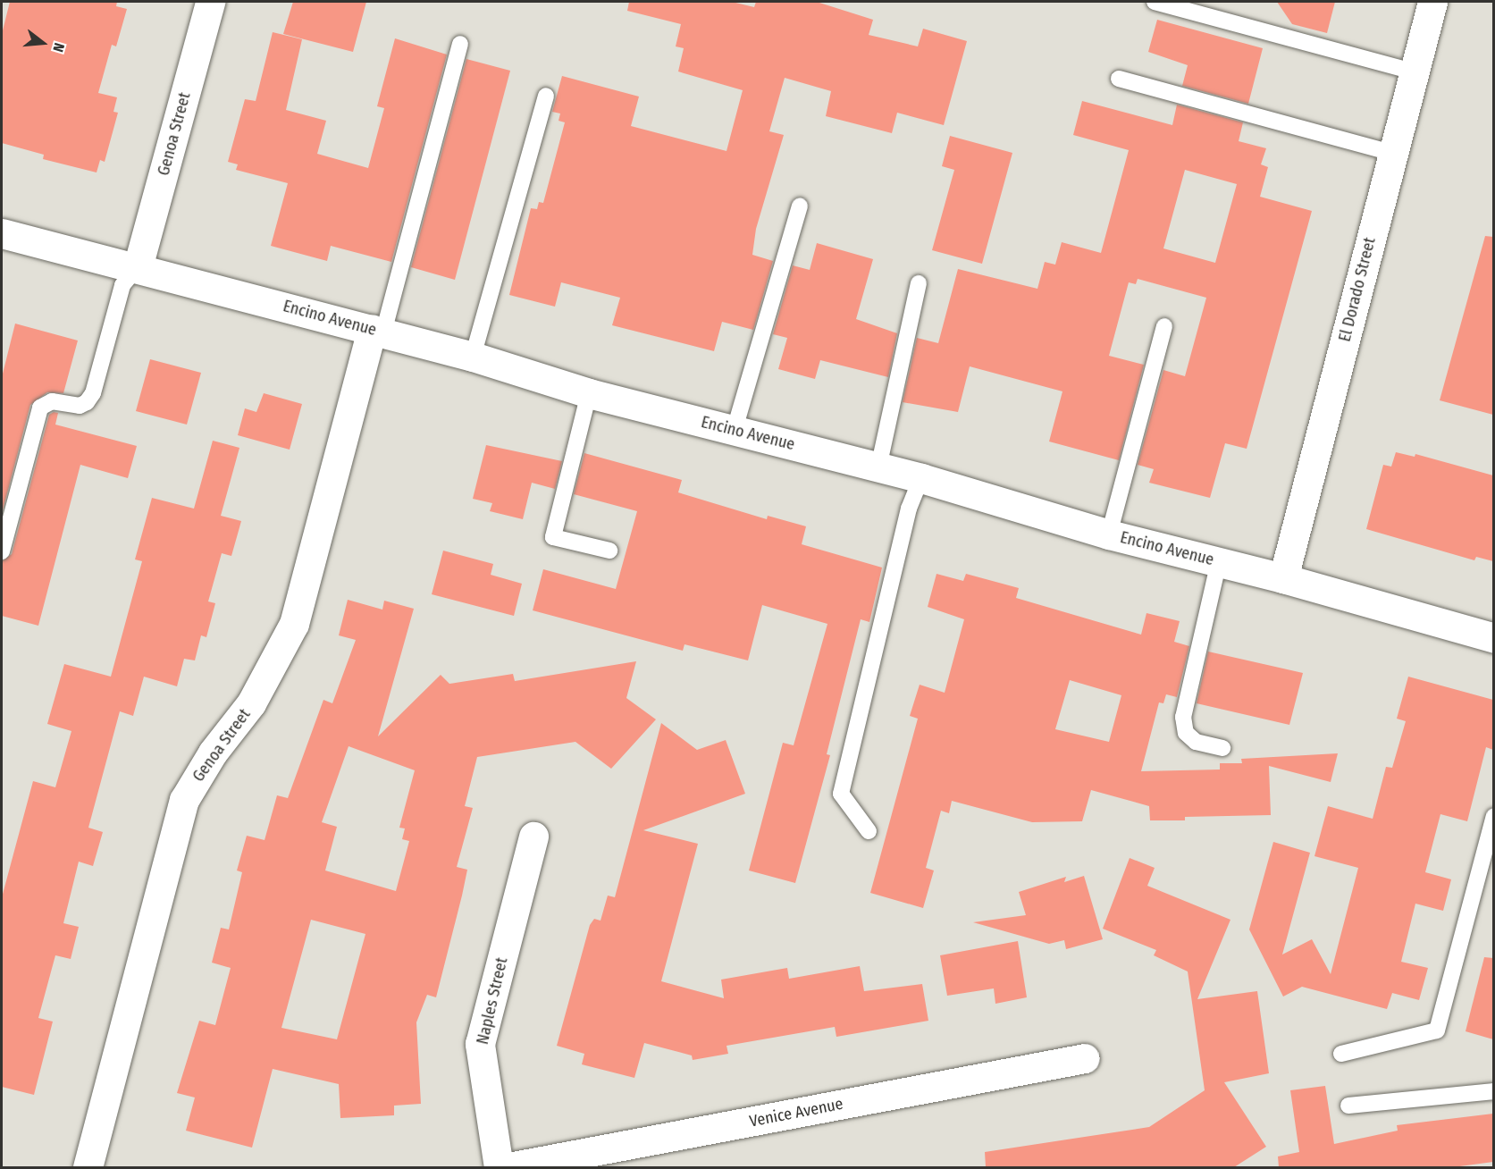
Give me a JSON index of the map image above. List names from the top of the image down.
{
  "streets": {
    "street": [
      "Genoa Street",
      "El Dorado Street",
      "Encino Avenue",
      "Naples Street",
      "Venice Avenue"
    ]
  },
  "crossings": [
    ["Genoa Street", "Encino Avenue"],
    ["El Dorado Street", "Encino Avenue"]
  ],
  "north": "right"
}
